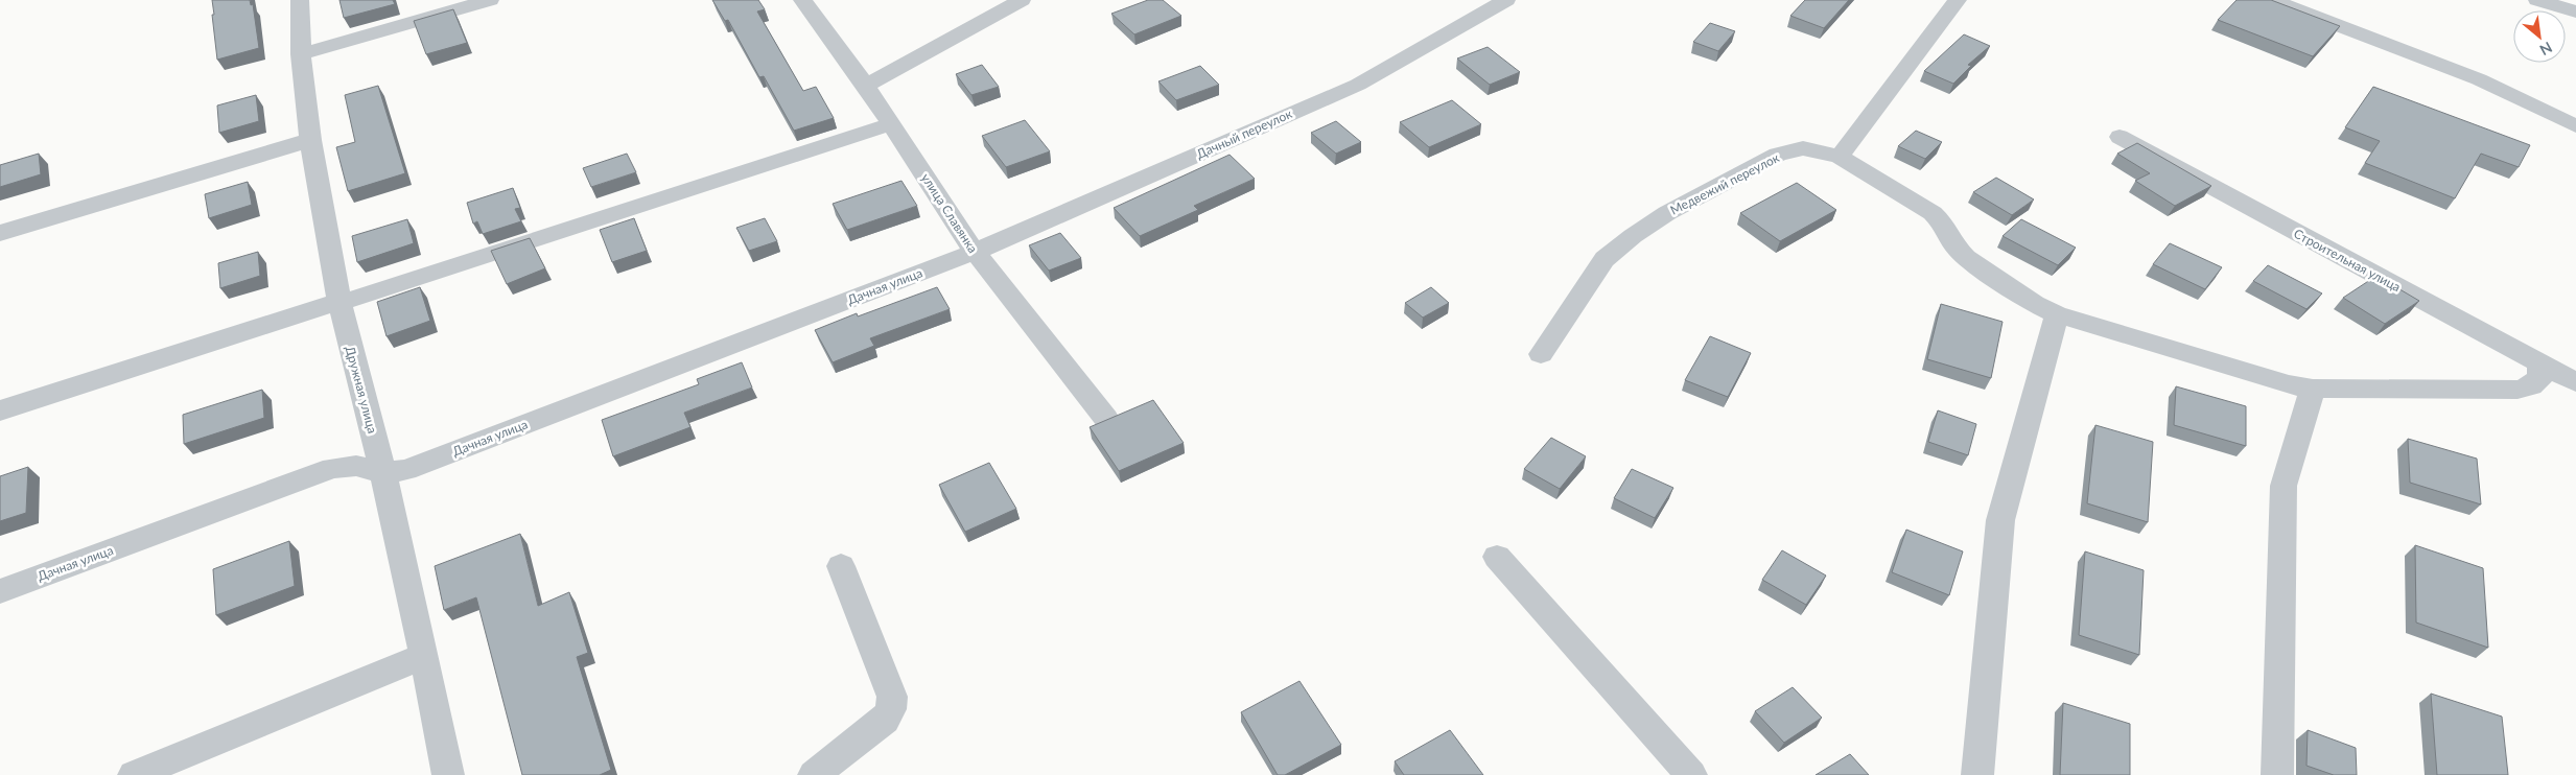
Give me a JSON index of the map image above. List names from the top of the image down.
{
  "streets": {
    "street": [
      "Дачный переулок",
      "Медвежий переулок",
      "улица Славянка",
      "Строительная улица",
      "Дачная улица",
      "Дружная улица"
    ]
  },
  "crossings": [
    ["Дачный переулок", "улица Славянка"],
    ["Дачный переулок", "Дачная улица"],
    ["Медвежий переулок", "Строительная улица"],
    ["улица Славянка", "Дачная улица"],
    ["Дачная улица", "Дружная улица"]
  ],
  "north": "bottom right"
}
